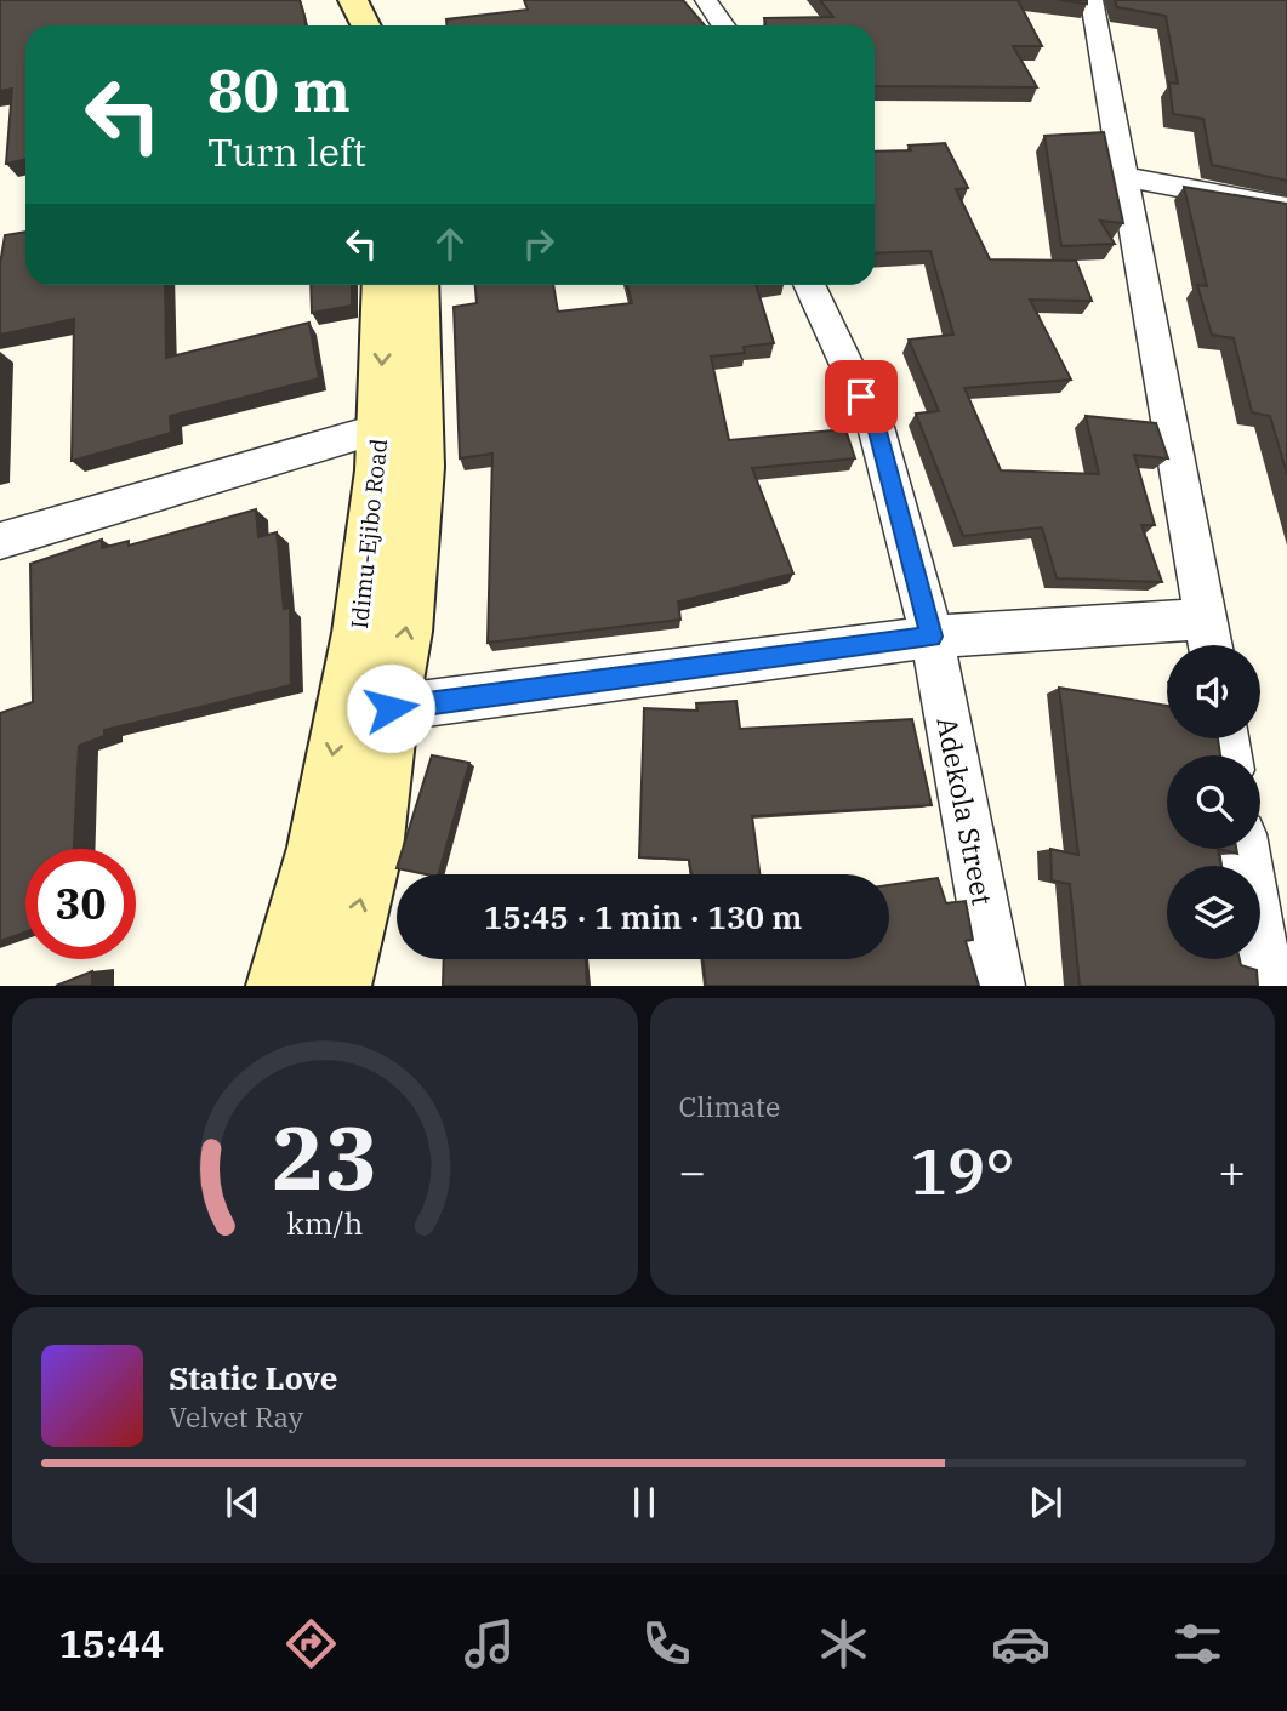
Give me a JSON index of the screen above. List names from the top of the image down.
{
  "streets": {
    "main road": ["Idimu-Ejibo Road"],
    "street": ["Adekola Street"]
  },
  "page": {
    "turn": ["80 m", "Turn left"],
    "limit": "30",
    "trip": "15:45 · 1 min · 130 m",
    "tile": "Climate",
    "heat": ["−", "19°", "+"],
    "song": ["Static Love", "Velvet Ray"],
    "tabs": "15:44",
    "gauge": ["23", "km/h"]
  }
}
